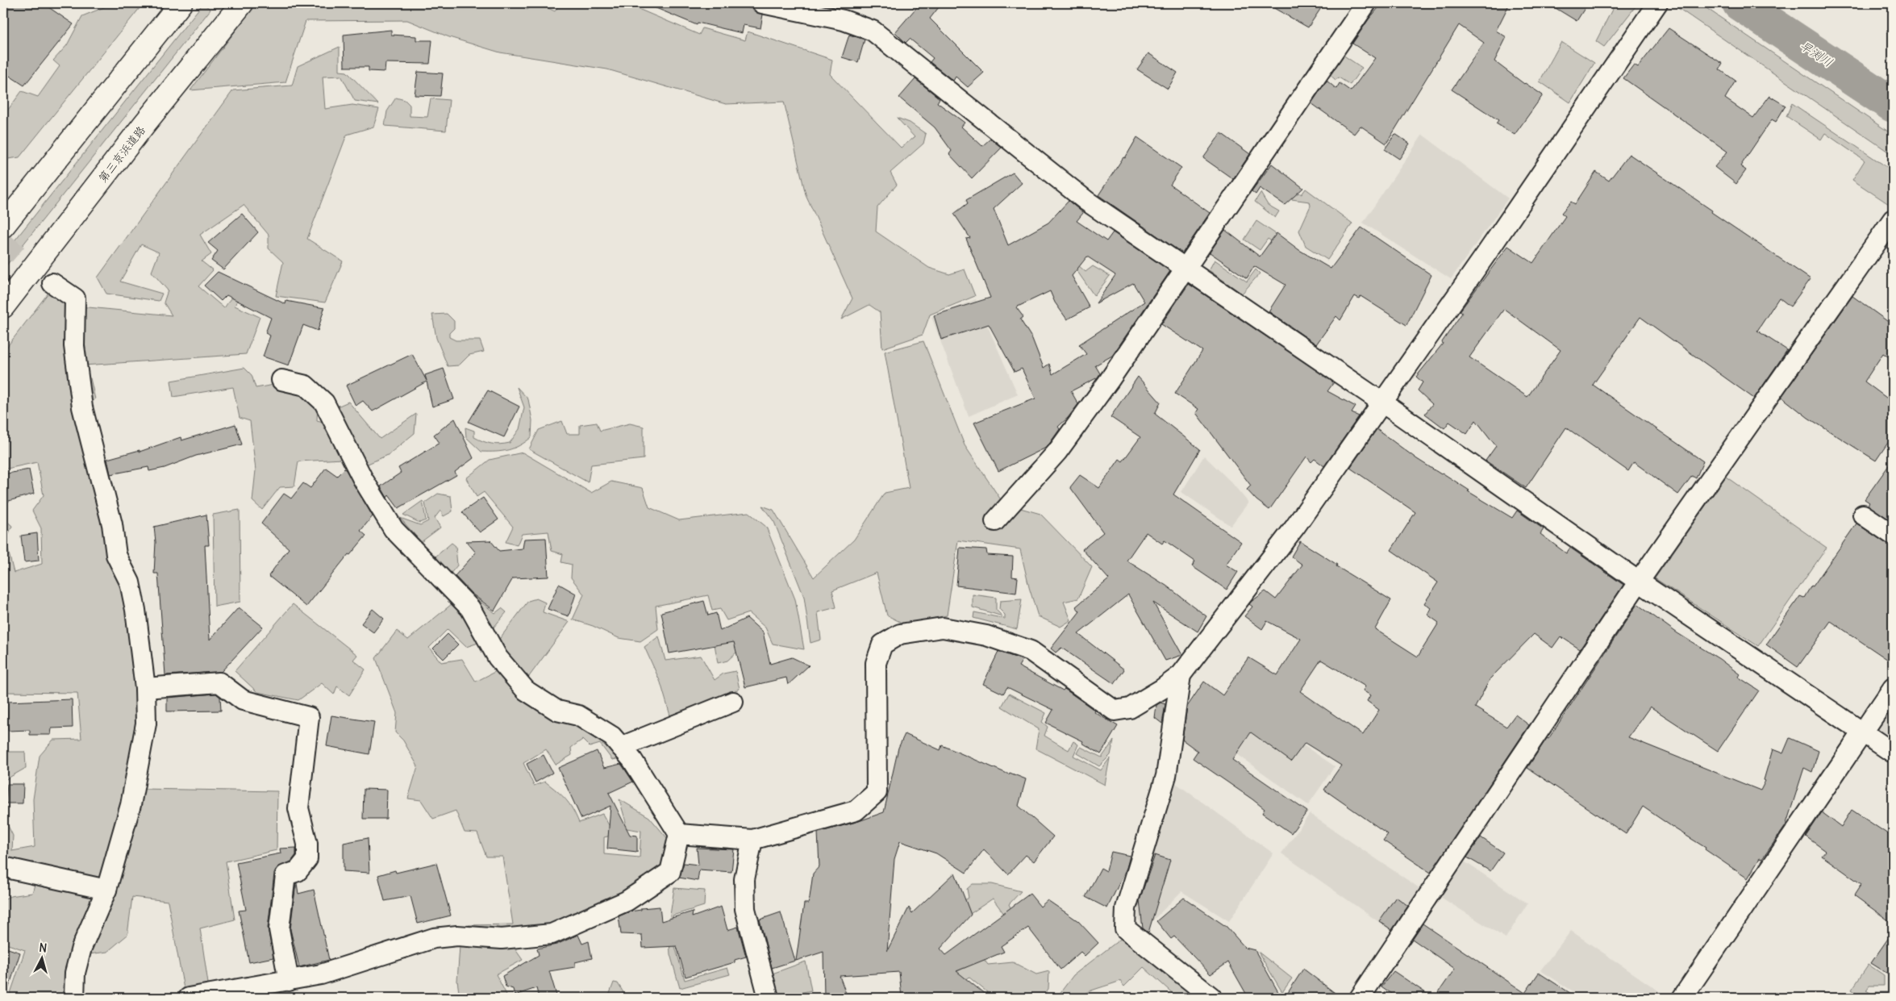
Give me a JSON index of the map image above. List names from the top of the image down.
{
  "streets": {
    "highway": ["第三京浜道路"]
  },
  "water": ["早渕川"],
  "north": "top"
}
